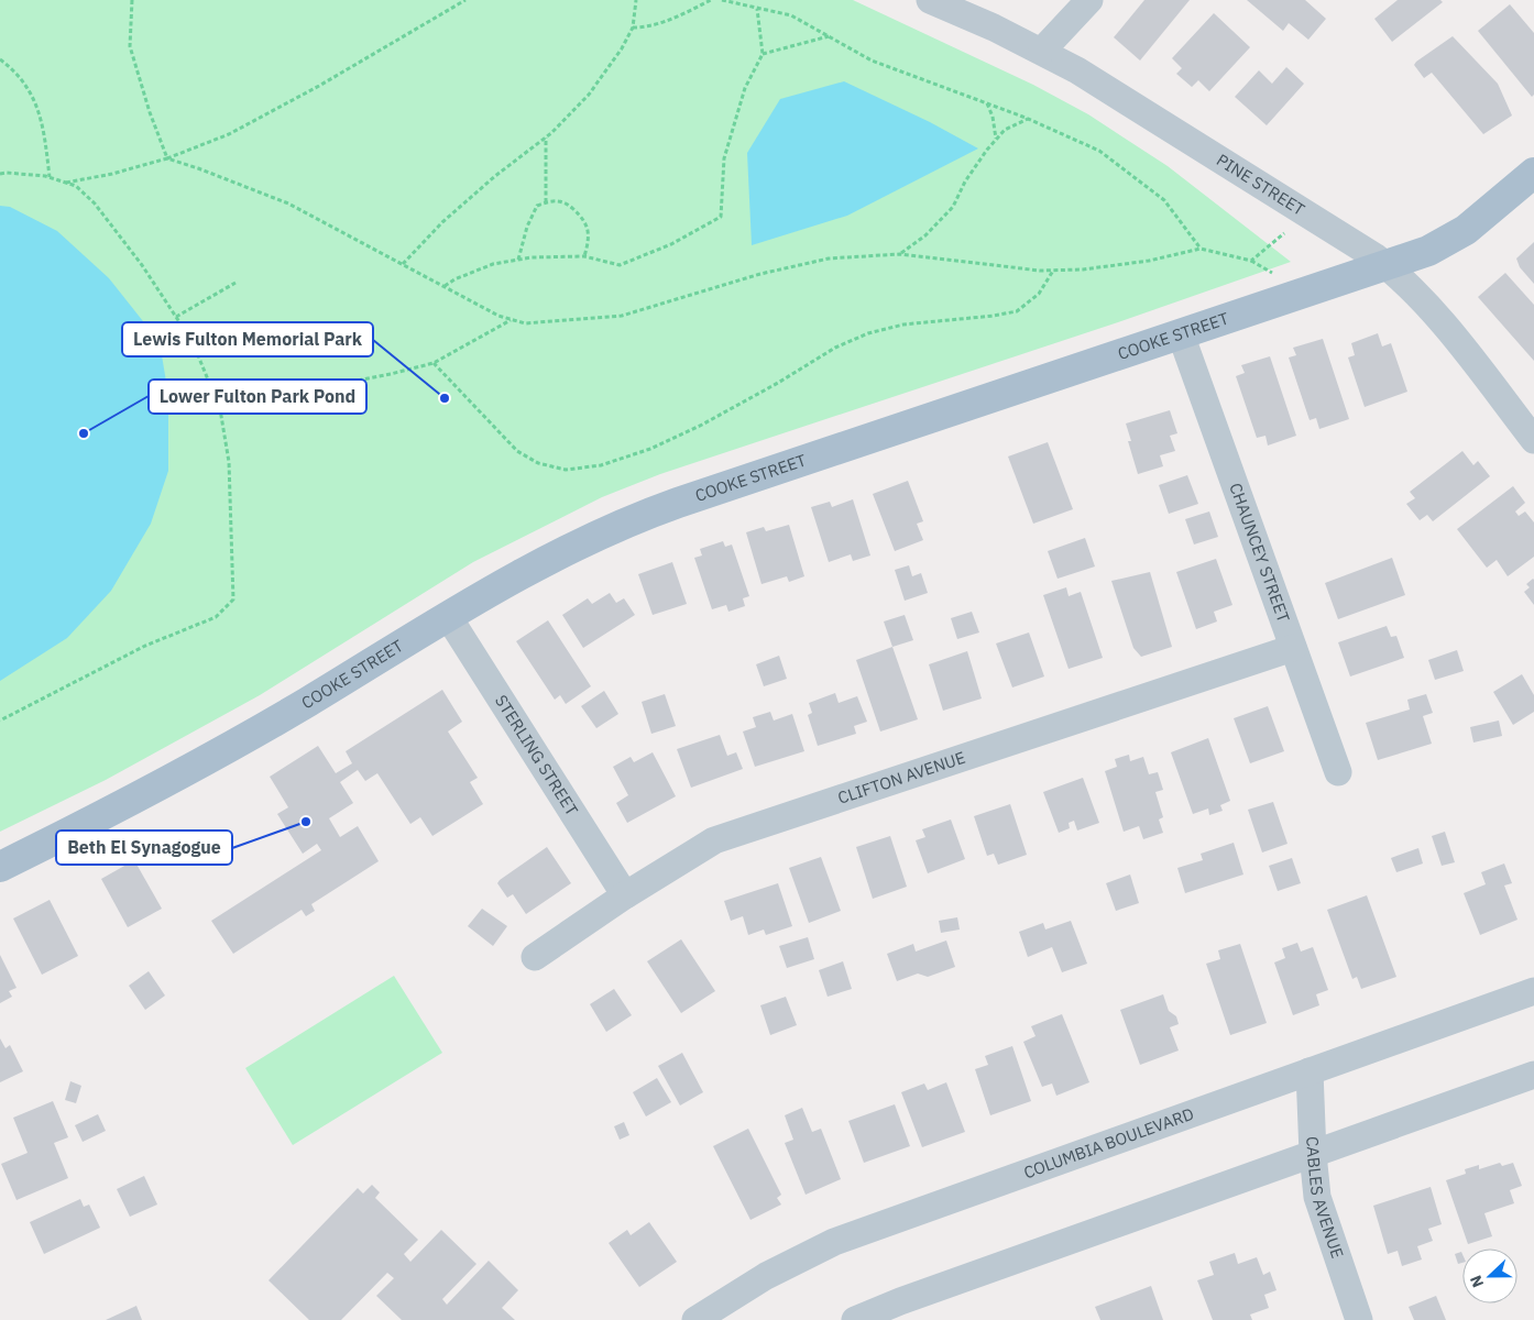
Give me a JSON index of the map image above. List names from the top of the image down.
{
  "streets": {
    "main road": ["COOKE STREET"],
    "street": [
      "PINE STREET",
      "CHAUNCEY STREET",
      "STERLING STREET",
      "CLIFTON AVENUE",
      "COLUMBIA BOULEVARD",
      "CABLES AVENUE"
    ]
  },
  "crossings": [
    ["PINE STREET", "COOKE STREET"],
    ["COOKE STREET", "CHAUNCEY STREET"],
    ["COOKE STREET", "STERLING STREET"],
    ["CHAUNCEY STREET", "CLIFTON AVENUE"],
    ["STERLING STREET", "CLIFTON AVENUE"],
    ["COLUMBIA BOULEVARD", "CABLES AVENUE"]
  ],
  "places": ["Lewis Fulton Memorial Park", "Lower Fulton Park Pond", "Beth El Synagogue"],
  "north": "left"
}
